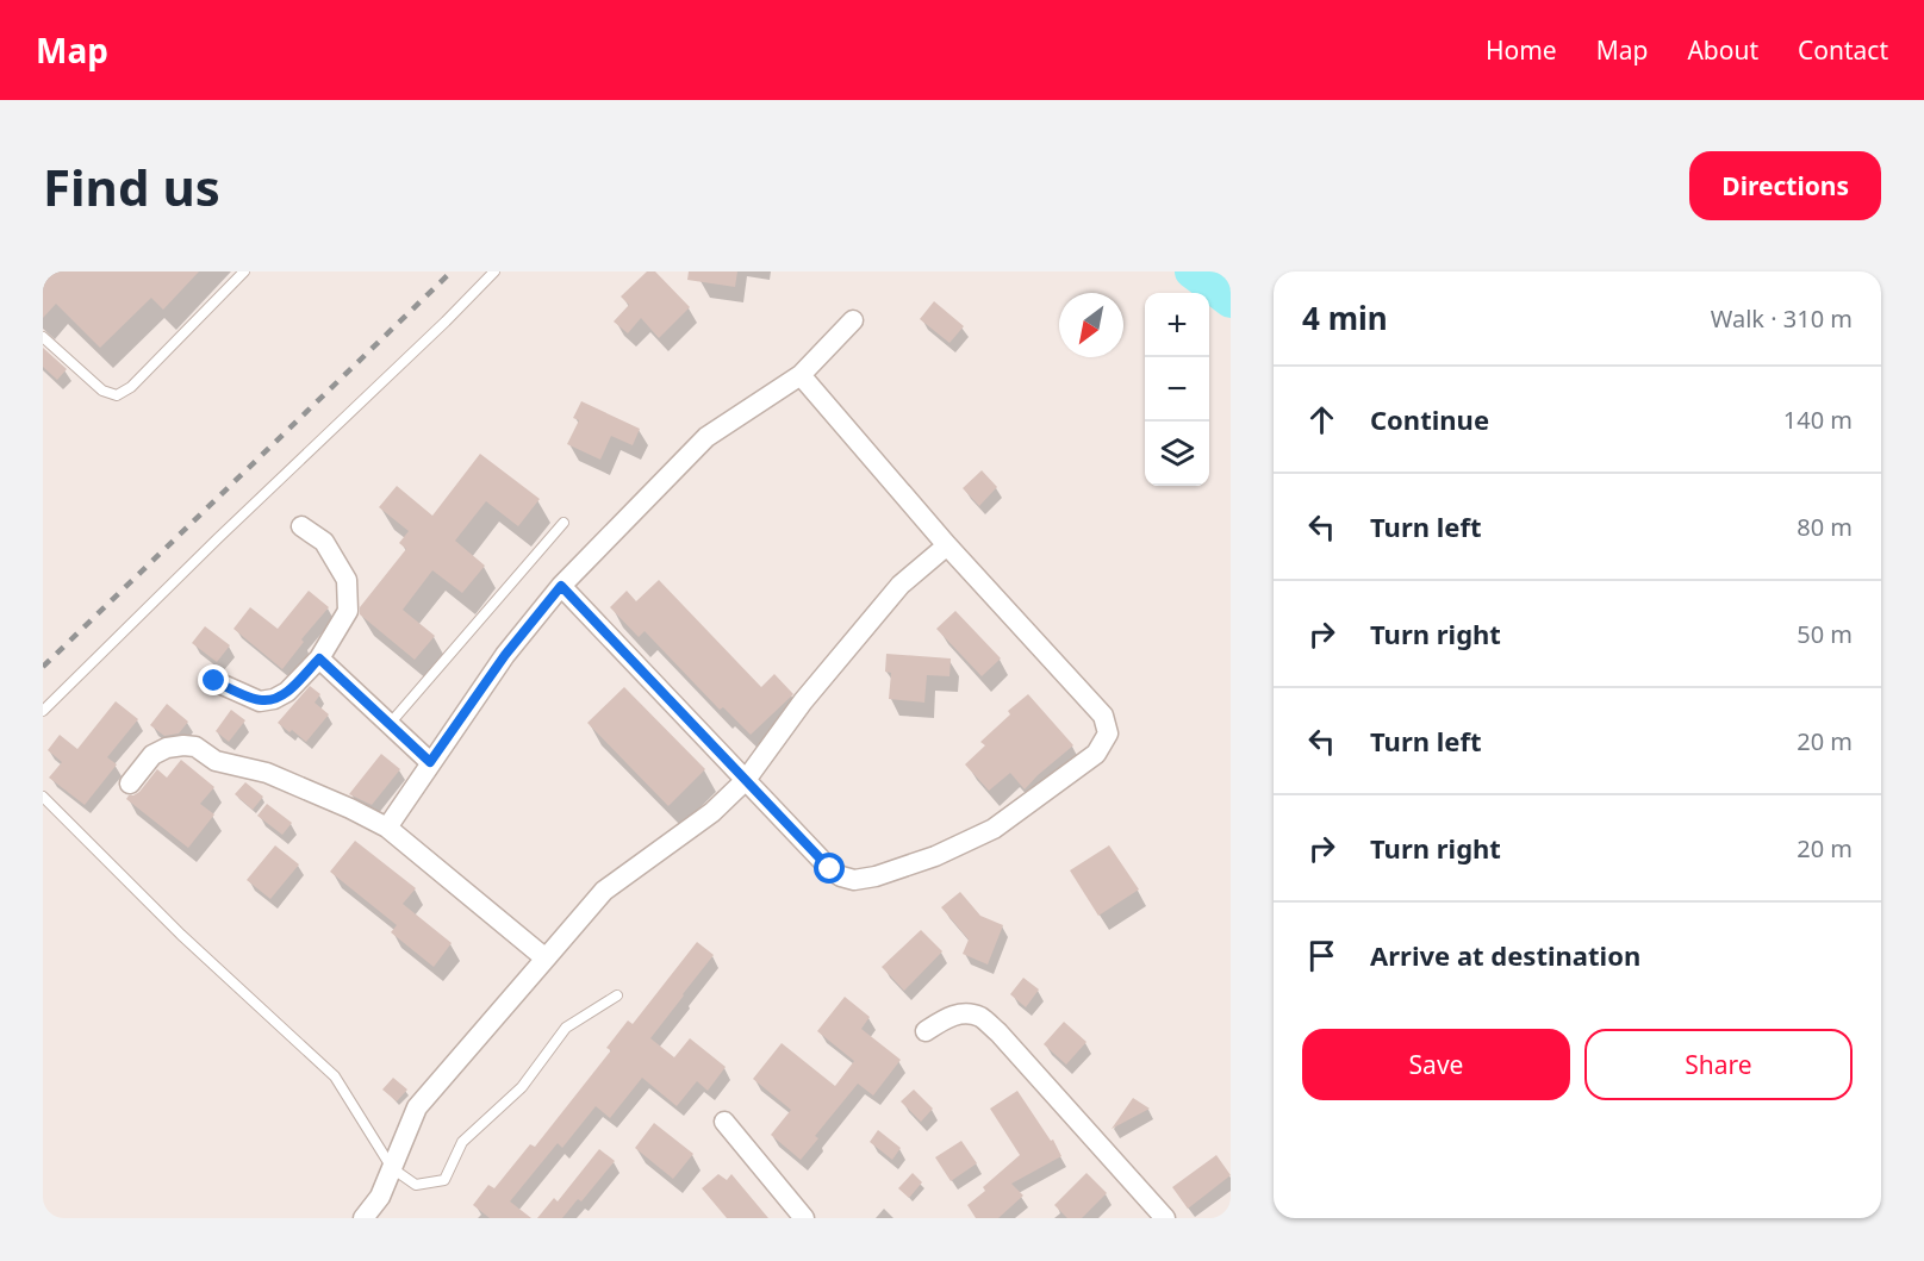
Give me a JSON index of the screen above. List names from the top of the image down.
{
  "north": "bottom left",
  "page": {
    "header": "Map",
    "nav": [
      "Home",
      "Map",
      "About",
      "Contact"
    ],
    "buttons": [
      "Directions",
      ["Save", "Share"]
    ],
    "title": "Find us",
    "heading": ["4 min", "Walk · 310 m"],
    "map_buttons": ["+", "−"],
    "list": [
      ["Continue", "140 m"],
      ["Turn left", "80 m"],
      ["Turn right", "50 m"],
      ["Turn left", "20 m"],
      ["Turn right", "20 m"],
      "Arrive at destination"
    ]
  }
}
